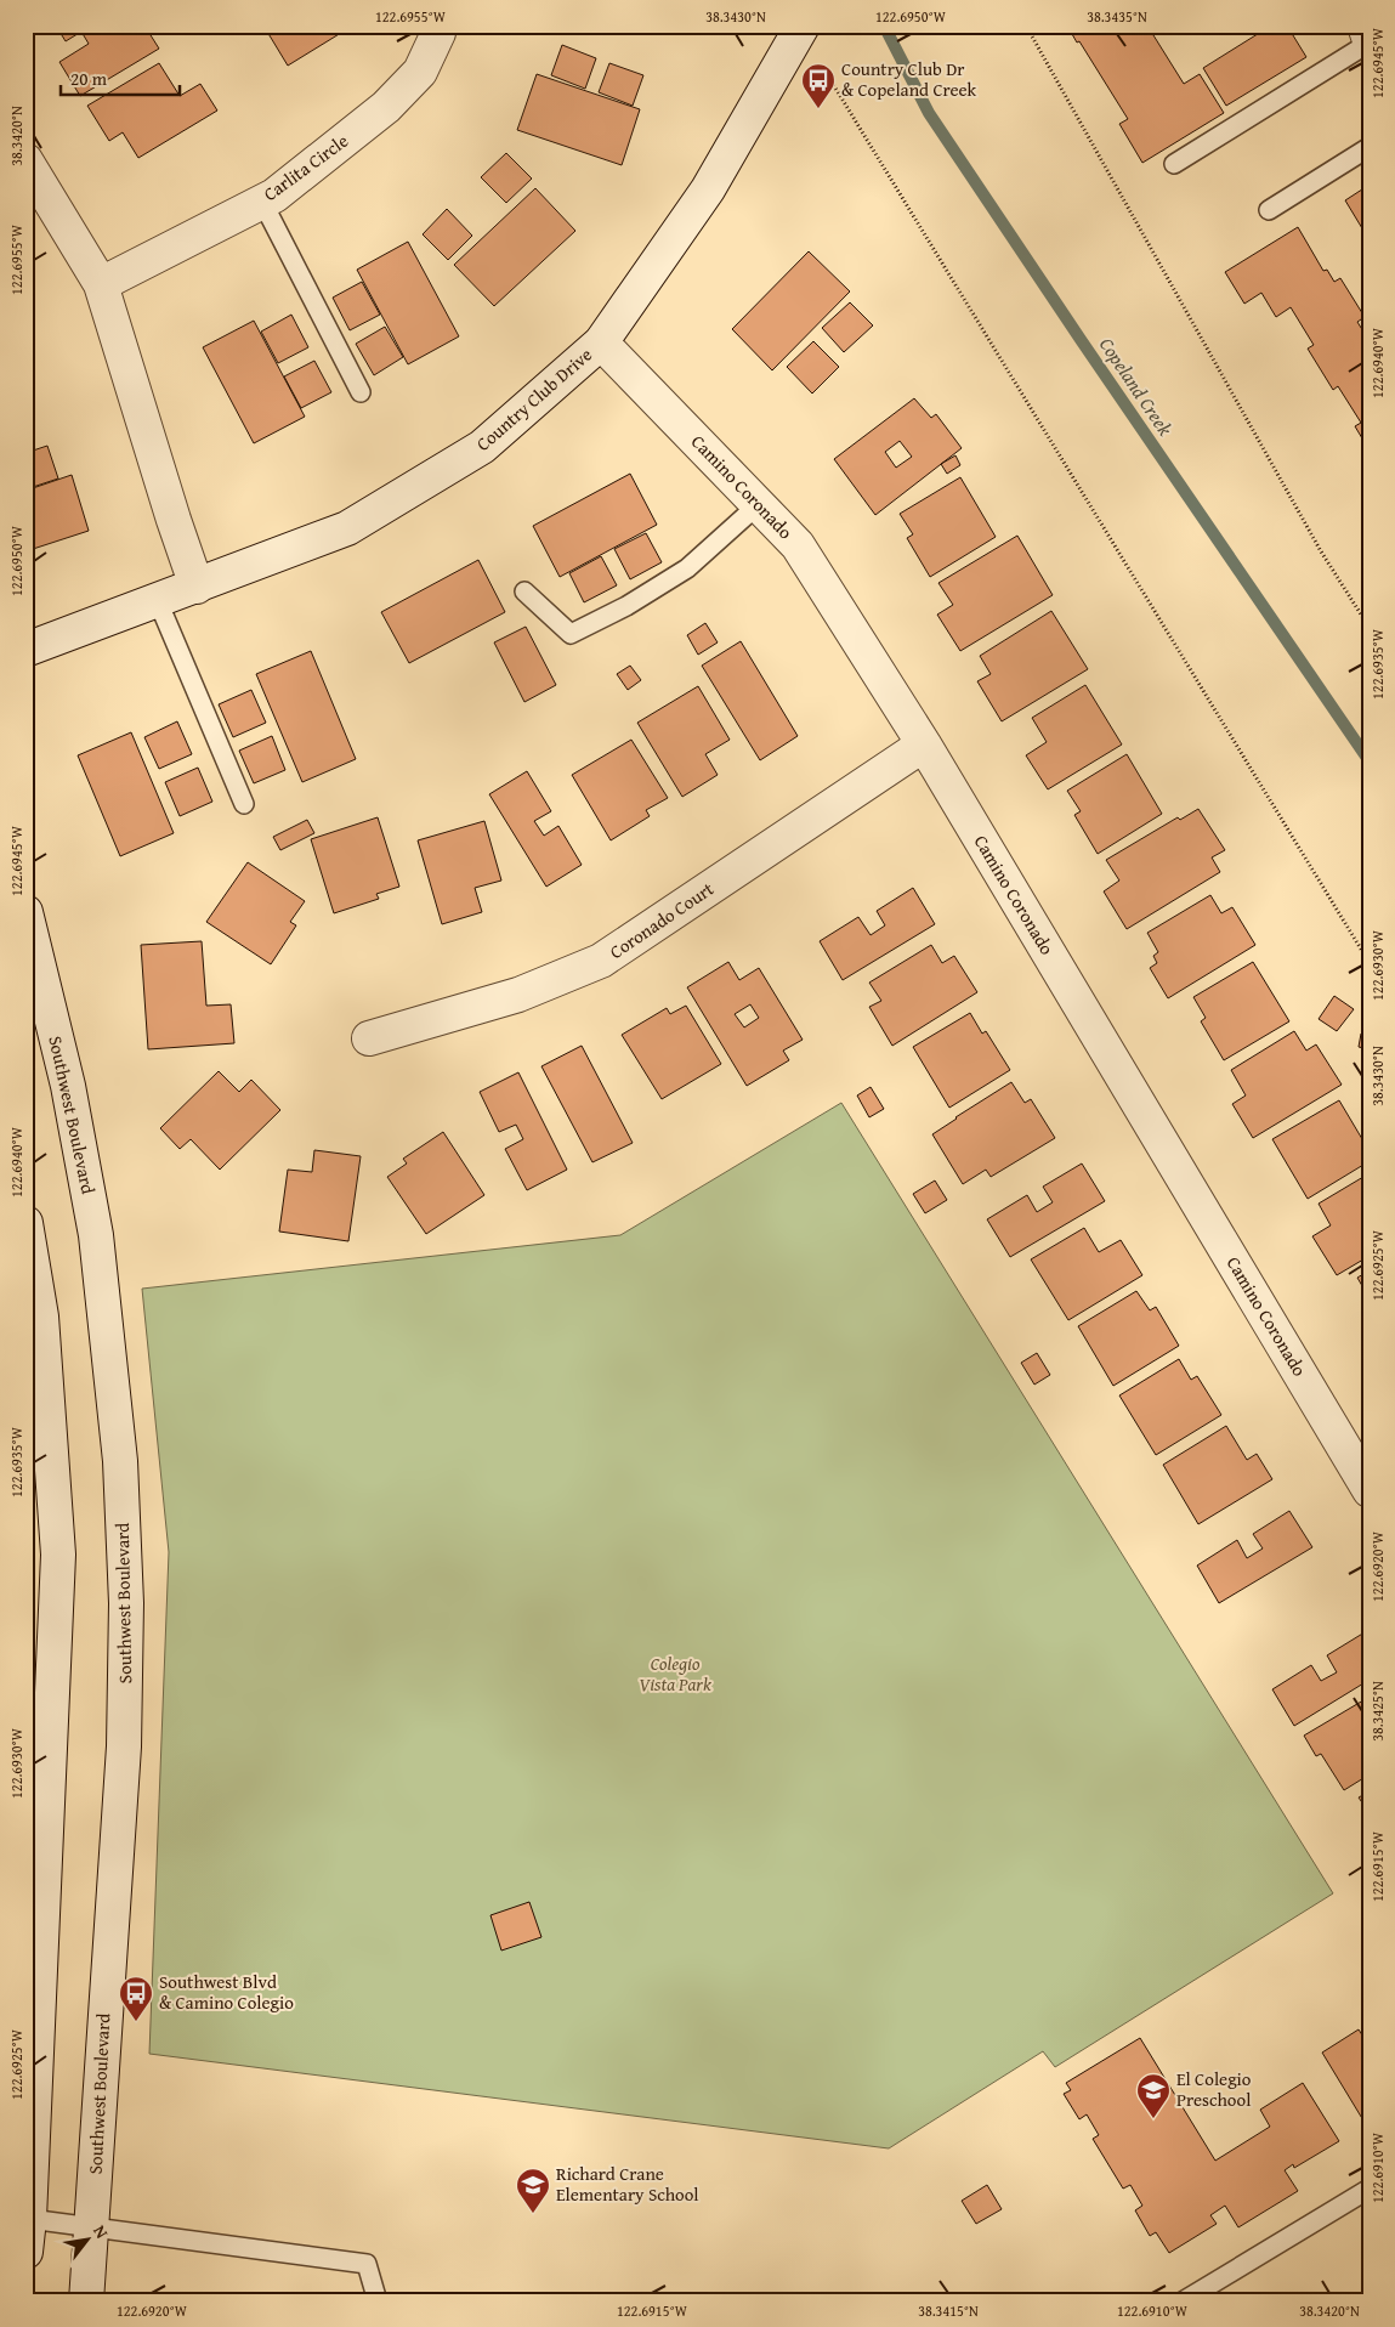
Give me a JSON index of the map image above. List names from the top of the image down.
{
  "streets": {
    "street": [
      "Carlita Circle",
      "Country Club Drive",
      "Camino Coronado",
      "Coronado Court",
      "Southwest Boulevard"
    ]
  },
  "crossings": [
    ["Country Club Drive", "Camino Coronado"],
    ["Camino Coronado", "Coronado Court"]
  ],
  "water": ["Copeland Creek"],
  "parks": ["Colegio Vista Park"],
  "places": {
    "bus stop": ["Country Club Dr & Copeland Creek", "Southwest Blvd & Camino Colegio"],
    "school or university": ["El Colegio Preschool", "Richard Crane Elementary School"]
  },
  "scale_bar": "20 m",
  "north": "top right",
  "coordinates": [
    "122.6955°W",
    "38.3430°N",
    "122.6950°W",
    "38.3435°N",
    "122.6945°W",
    "38.3420°N",
    "122.6940°W",
    "122.6935°W",
    "122.6930°W",
    "122.6925°W",
    "122.6920°W",
    "38.3425°N",
    "122.6915°W",
    "122.6910°W",
    "38.3415°N"
  ]
}
